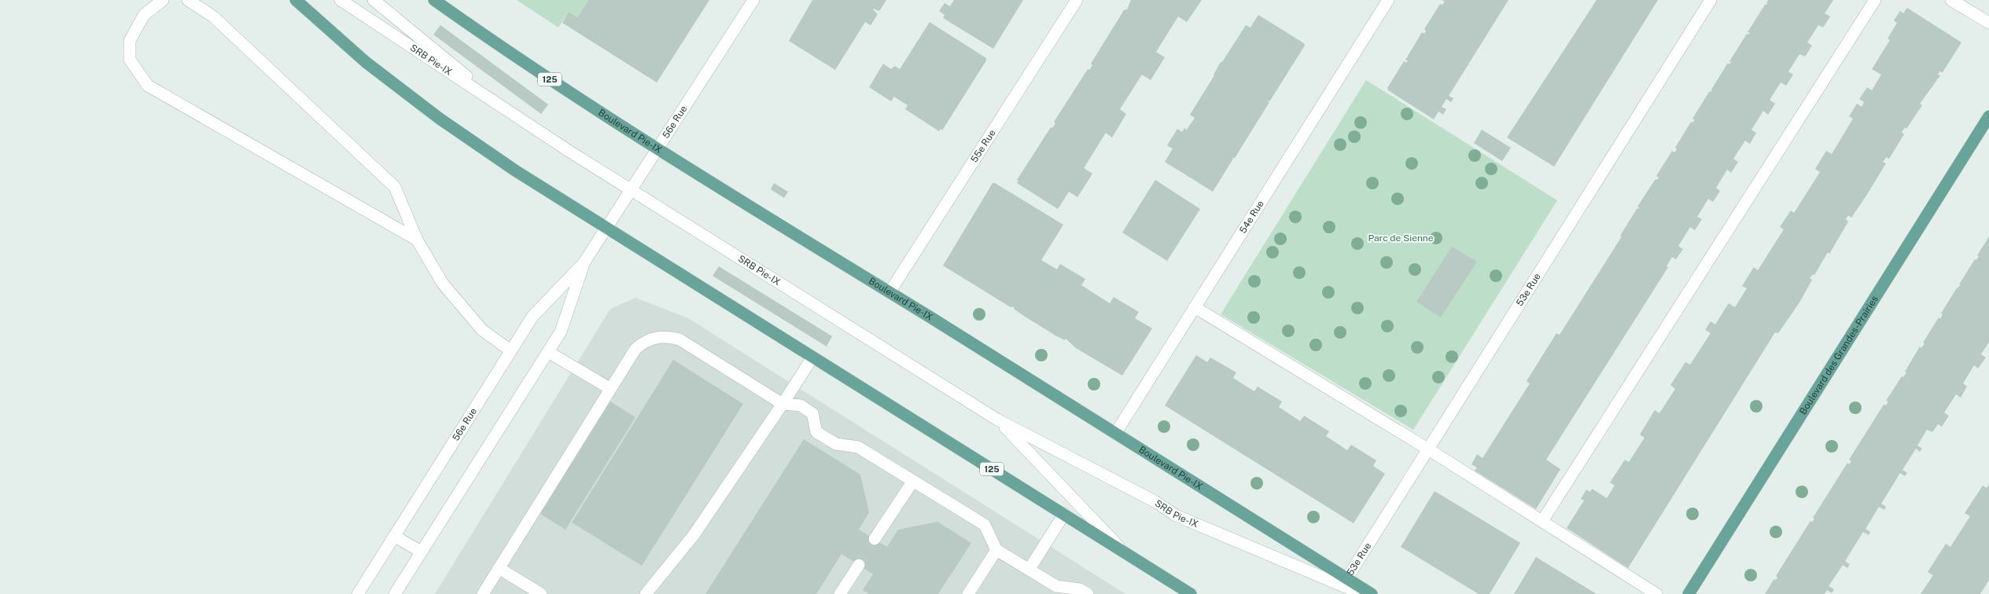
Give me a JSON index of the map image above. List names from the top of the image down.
{
  "streets": {
    "main road": ["125", "Boulevard Pie-IX", "Boulevard des Grandes-Prairies"],
    "street": [
      "SRB Pie-IX",
      "56e Rue",
      "55e Rue",
      "54e Rue",
      "53e Rue"
    ]
  },
  "crossings": [
    ["SRB Pie-IX", "125"],
    ["SRB Pie-IX", "56e Rue"],
    ["125", "56e Rue"],
    ["56e Rue", "Boulevard Pie-IX"],
    ["Boulevard Pie-IX", "55e Rue"],
    ["Boulevard Pie-IX", "54e Rue"],
    ["Boulevard Pie-IX", "53e Rue"]
  ],
  "parks": ["Parc de Sienne"]
}
